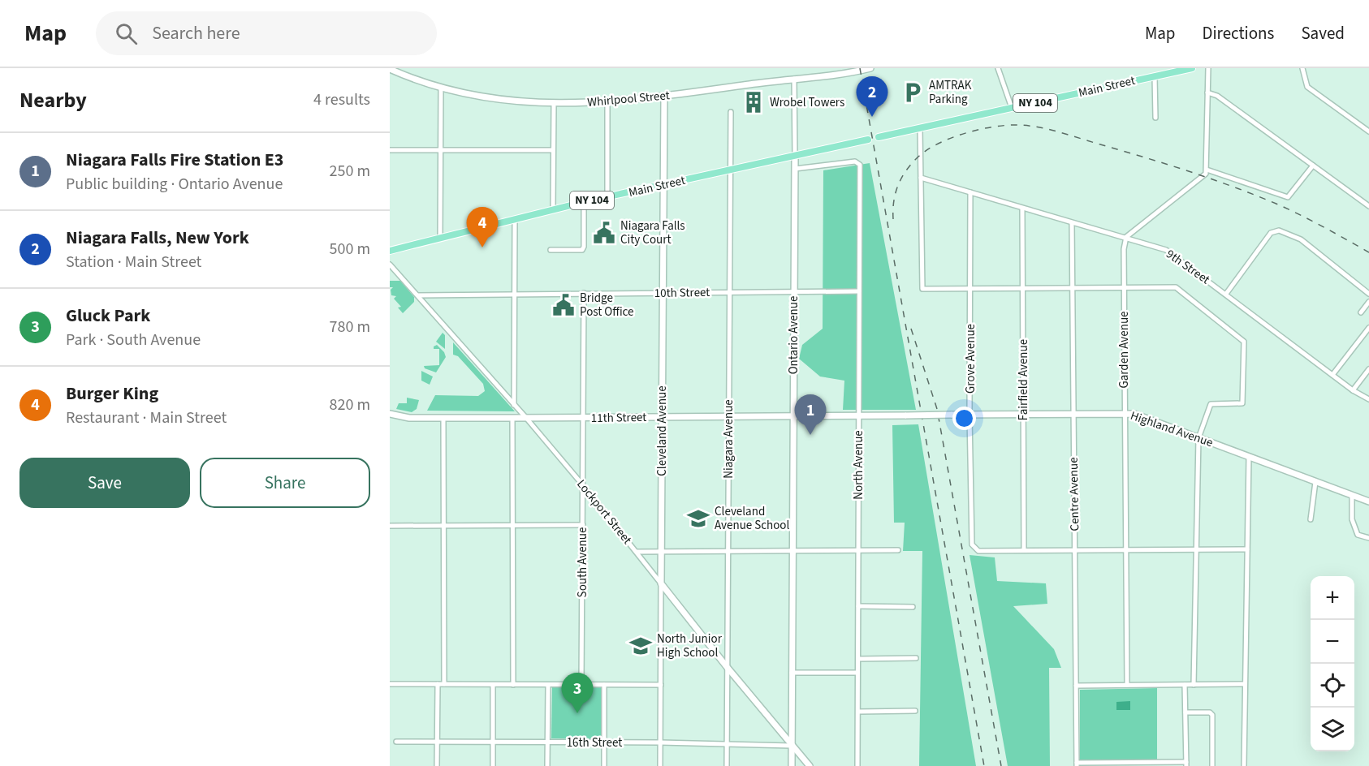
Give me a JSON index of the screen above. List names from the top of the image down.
{
  "streets": {
    "main road": ["Main Street", "NY 104"],
    "street": [
      "Whirlpool Street",
      "9th Street",
      "10th Street",
      "Ontario Avenue",
      "Garden Avenue",
      "Grove Avenue",
      "Fairfield Avenue",
      "11th Street",
      "Highland Avenue",
      "Cleveland Avenue",
      "Niagara Avenue",
      "North Avenue",
      "Centre Avenue",
      "Lockport Street",
      "South Avenue",
      "16th Street"
    ]
  },
  "crossings": [
    ["Main Street", "Ontario Avenue"],
    ["Main Street", "Cleveland Avenue"],
    ["Main Street", "Niagara Avenue"],
    ["Whirlpool Street", "Ontario Avenue"],
    ["Whirlpool Street", "Cleveland Avenue"],
    ["9th Street", "Garden Avenue"],
    ["9th Street", "Grove Avenue"],
    ["9th Street", "Fairfield Avenue"],
    ["9th Street", "Centre Avenue"],
    ["10th Street", "Ontario Avenue"],
    ["10th Street", "Cleveland Avenue"],
    ["10th Street", "Niagara Avenue"],
    ["10th Street", "North Avenue"],
    ["10th Street", "Lockport Street"],
    ["10th Street", "South Avenue"],
    ["Ontario Avenue", "11th Street"],
    ["Ontario Avenue", "North Avenue"],
    ["Ontario Avenue", "Lockport Street"],
    ["Ontario Avenue", "16th Street"],
    ["Garden Avenue", "Highland Avenue"],
    ["Grove Avenue", "Fairfield Avenue"],
    ["Grove Avenue", "Highland Avenue"],
    ["Fairfield Avenue", "Highland Avenue"],
    ["11th Street", "Highland Avenue"],
    ["11th Street", "Cleveland Avenue"],
    ["11th Street", "Niagara Avenue"],
    ["11th Street", "North Avenue"],
    ["11th Street", "Lockport Street"],
    ["11th Street", "South Avenue"],
    ["Highland Avenue", "Centre Avenue"],
    ["Cleveland Avenue", "Lockport Street"],
    ["Cleveland Avenue", "16th Street"],
    ["Niagara Avenue", "Lockport Street"],
    ["Niagara Avenue", "16th Street"],
    ["Lockport Street", "South Avenue"],
    ["Lockport Street", "16th Street"]
  ],
  "places": {
    "parking": ["AMTRAK Parking"],
    "building": ["Wrobel Towers"],
    "public building": ["Niagara Falls City Court", "Bridge Post Office"],
    "school or university": ["Cleveland Avenue School", "North Junior High School"]
  },
  "page": {
    "header": "Map",
    "search": "Search here",
    "nav": ["Map", "Directions", "Saved"],
    "heading": ["Nearby", "4 results"],
    "pins": [
      "2",
      "4",
      "1",
      "3"
    ],
    "list": [
      {
        "mark": "1",
        "name": "Niagara Falls Fire Station E3",
        "note": "Public building · Ontario Avenue",
        "value": "250 m"
      },
      {
        "mark": "2",
        "name": "Niagara Falls, New York",
        "note": "Station · Main Street",
        "value": "500 m"
      },
      {
        "mark": "3",
        "name": "Gluck Park",
        "note": "Park · South Avenue",
        "value": "780 m"
      },
      {
        "mark": "4",
        "name": "Burger King",
        "note": "Restaurant · Main Street",
        "value": "820 m"
      }
    ],
    "buttons": ["Save", "Share"],
    "map_buttons": ["+", "−"]
  }
}
